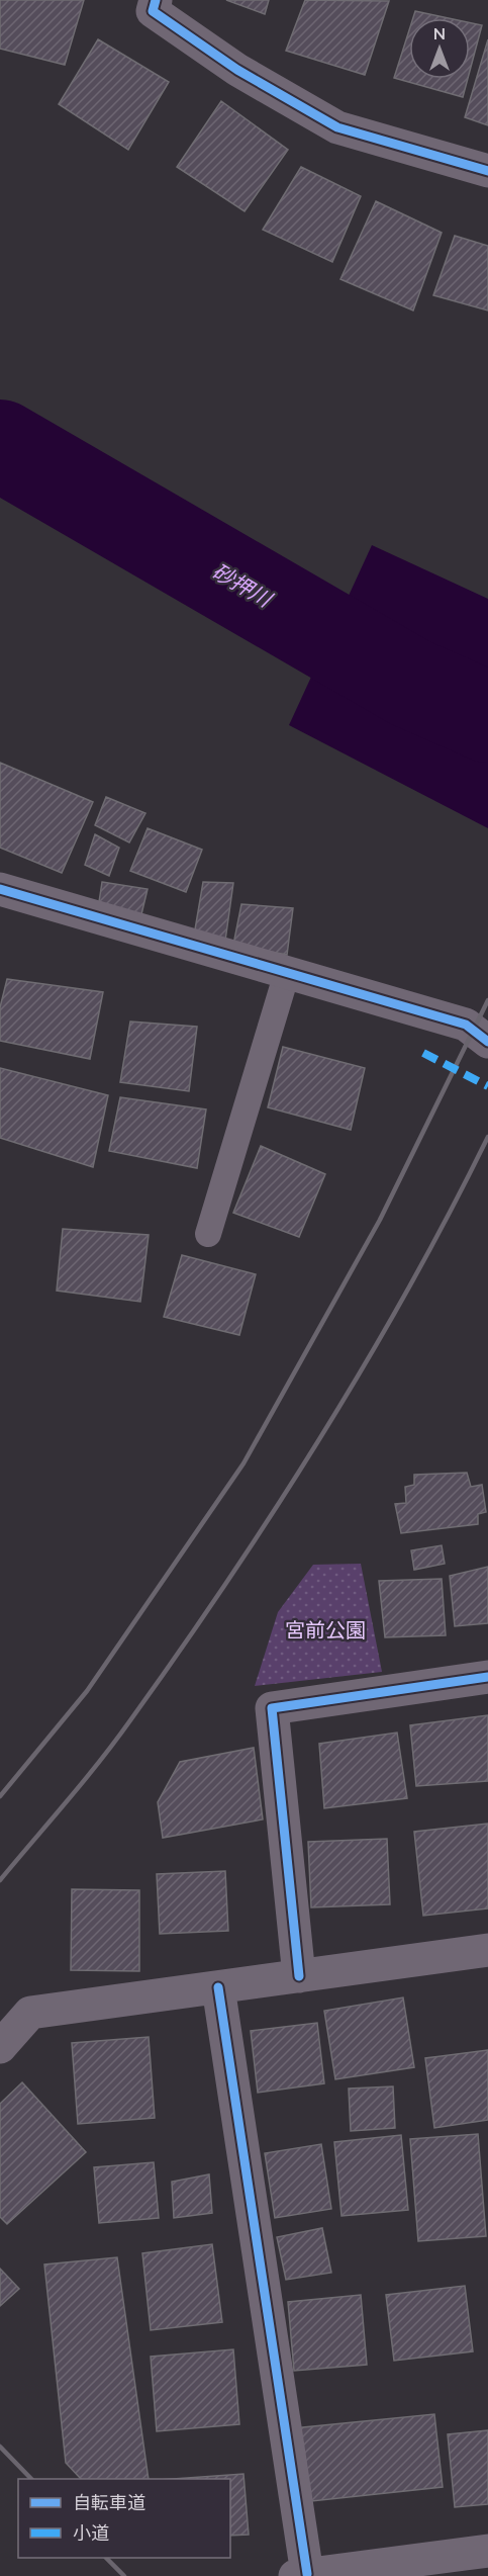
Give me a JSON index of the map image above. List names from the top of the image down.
{
  "water": ["砂押川"],
  "parks": ["宮前公園"],
  "legend": ["自転車道", "小道"],
  "north": "top"
}
